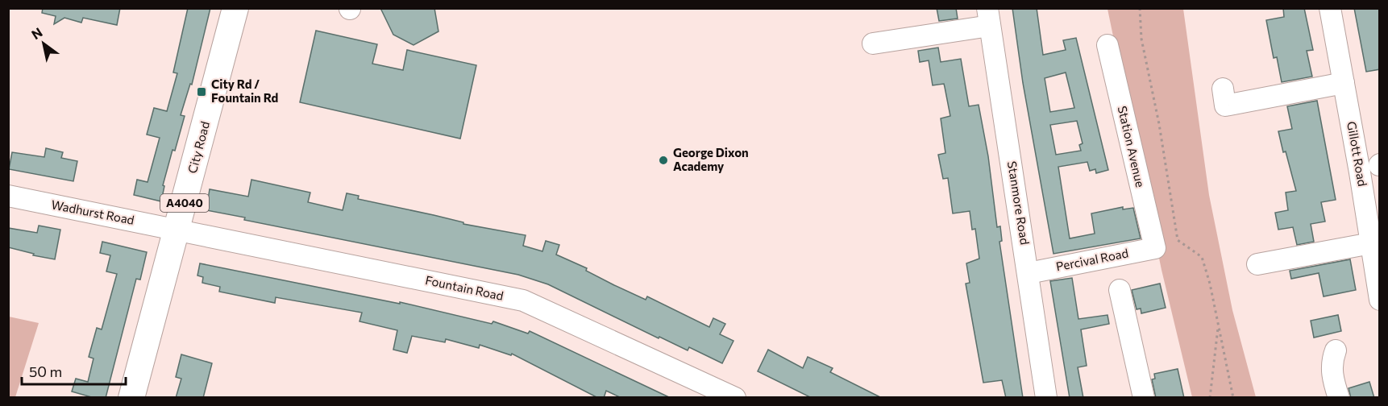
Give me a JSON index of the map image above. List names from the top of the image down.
{
  "streets": {
    "main road": ["City Road", "A4040"],
    "street": [
      "Station Avenue",
      "Gillott Road",
      "Stanmore Road",
      "Wadhurst Road",
      "Percival Road",
      "Fountain Road"
    ]
  },
  "crossings": [
    ["Station Avenue", "Percival Road"],
    ["City Road", "Wadhurst Road"],
    ["City Road", "Fountain Road"],
    ["Stanmore Road", "Percival Road"],
    ["Wadhurst Road", "Fountain Road"]
  ],
  "places": {
    "transit": ["City Rd / Fountain Rd"],
    "other": ["George Dixon Academy"]
  },
  "scale_bar": "50 m",
  "north": "top left"
}
